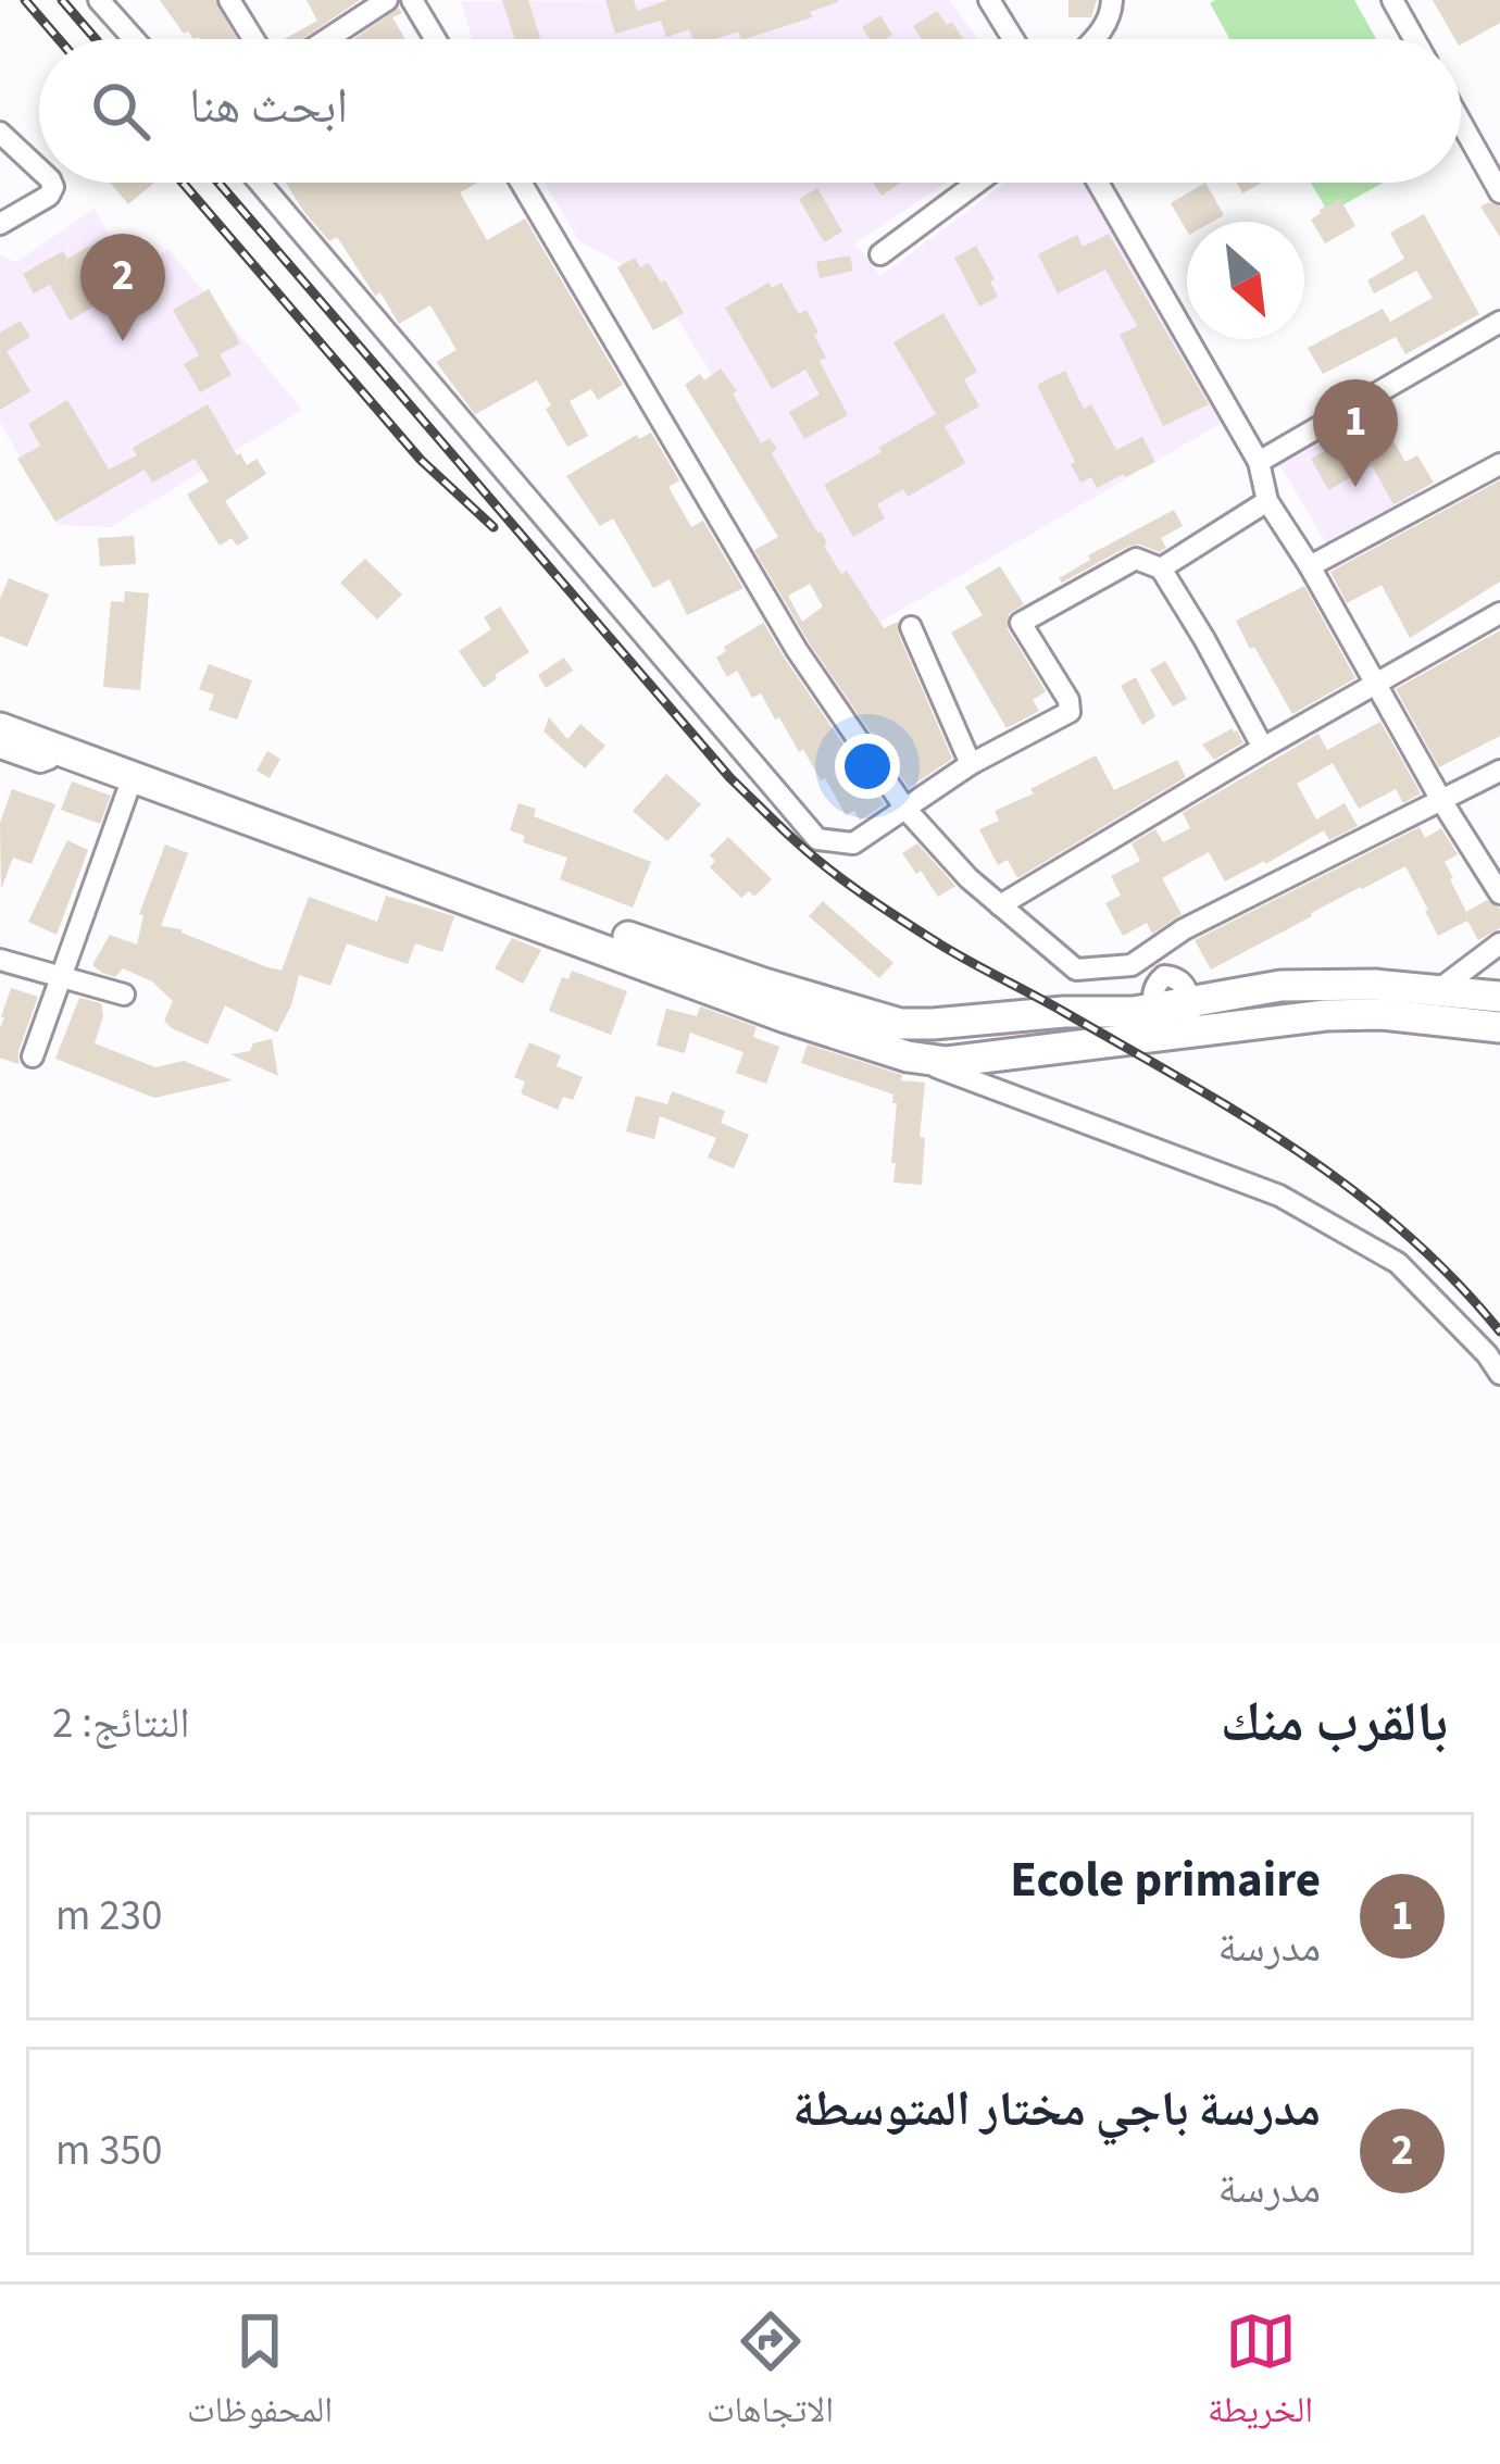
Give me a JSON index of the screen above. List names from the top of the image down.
{
  "north": "bottom right",
  "page": {
    "search": "ابحث هنا",
    "pins": ["2", "1"],
    "heading": ["بالقرب منك", "النتائج: 2"],
    "list": [
      {
        "mark": "1",
        "name": "Ecole primaire",
        "note": "مدرسة",
        "value": "230 m"
      },
      {
        "mark": "2",
        "name": "مدرسة باجي مختار المتوسطة",
        "note": "مدرسة",
        "value": "350 m"
      }
    ],
    "nav": ["الخريطة", "الاتجاهات", "المحفوظات"]
  }
}
